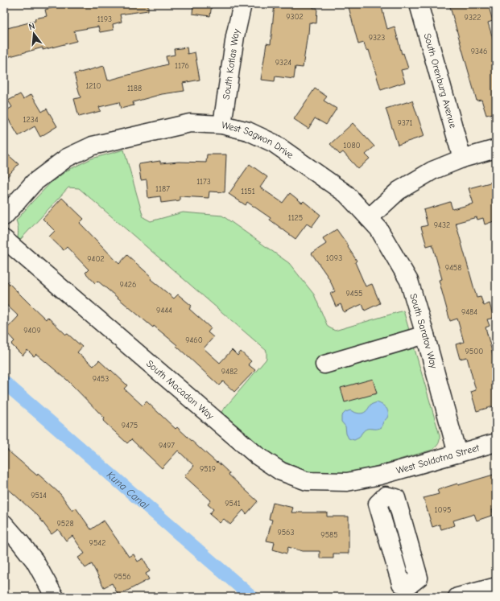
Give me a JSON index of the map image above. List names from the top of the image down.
{
  "streets": {
    "street": [
      "South Kotlas Way",
      "South Orenburg Avenue",
      "West Sagwon Drive",
      "South Saratov Way",
      "South Macadan Way",
      "West Soldotna Street"
    ]
  },
  "crossings": [
    ["South Kotlas Way", "West Sagwon Drive"],
    ["West Sagwon Drive", "South Saratov Way"],
    ["South Saratov Way", "West Soldotna Street"],
    ["South Macadan Way", "West Soldotna Street"]
  ],
  "water": ["Kuna Canal"],
  "house_numbers": [
    "9302",
    "9322",
    "1193",
    "9323",
    "9346",
    "9324",
    "1176",
    "1210",
    "1188",
    "1234",
    "9371",
    "1080",
    "1173",
    "1187",
    "1151",
    "1125",
    "9432",
    "1093",
    "9402",
    "9458",
    "9426",
    "9455",
    "9444",
    "9484",
    "9409",
    "9460",
    "9500",
    "9482",
    "9453",
    "9475",
    "9497",
    "9519",
    "9514",
    "9541",
    "1095",
    "9528",
    "9563",
    "9585",
    "9542",
    "9556"
  ],
  "north": "top"
}
